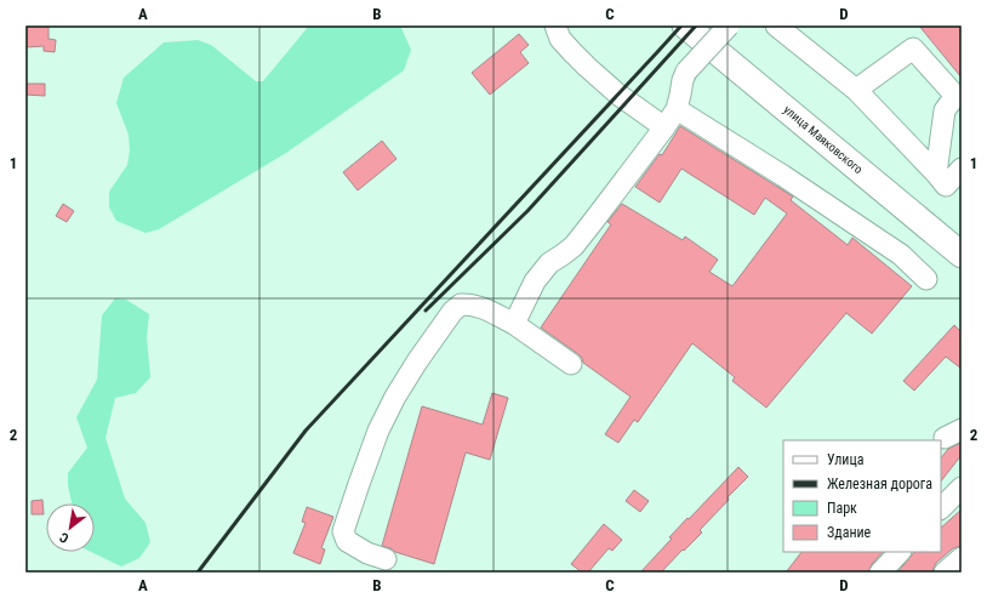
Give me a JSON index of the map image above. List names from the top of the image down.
{
  "streets": {
    "main road": ["улица Маяковского"]
  },
  "legend": [
    "Улица",
    "Железная дорога",
    "Парк",
    "Здание"
  ],
  "north": "bottom left",
  "grid": {
    "columns": [
      "A",
      "B",
      "C",
      "D"
    ],
    "rows": ["1", "2"]
  }
}
